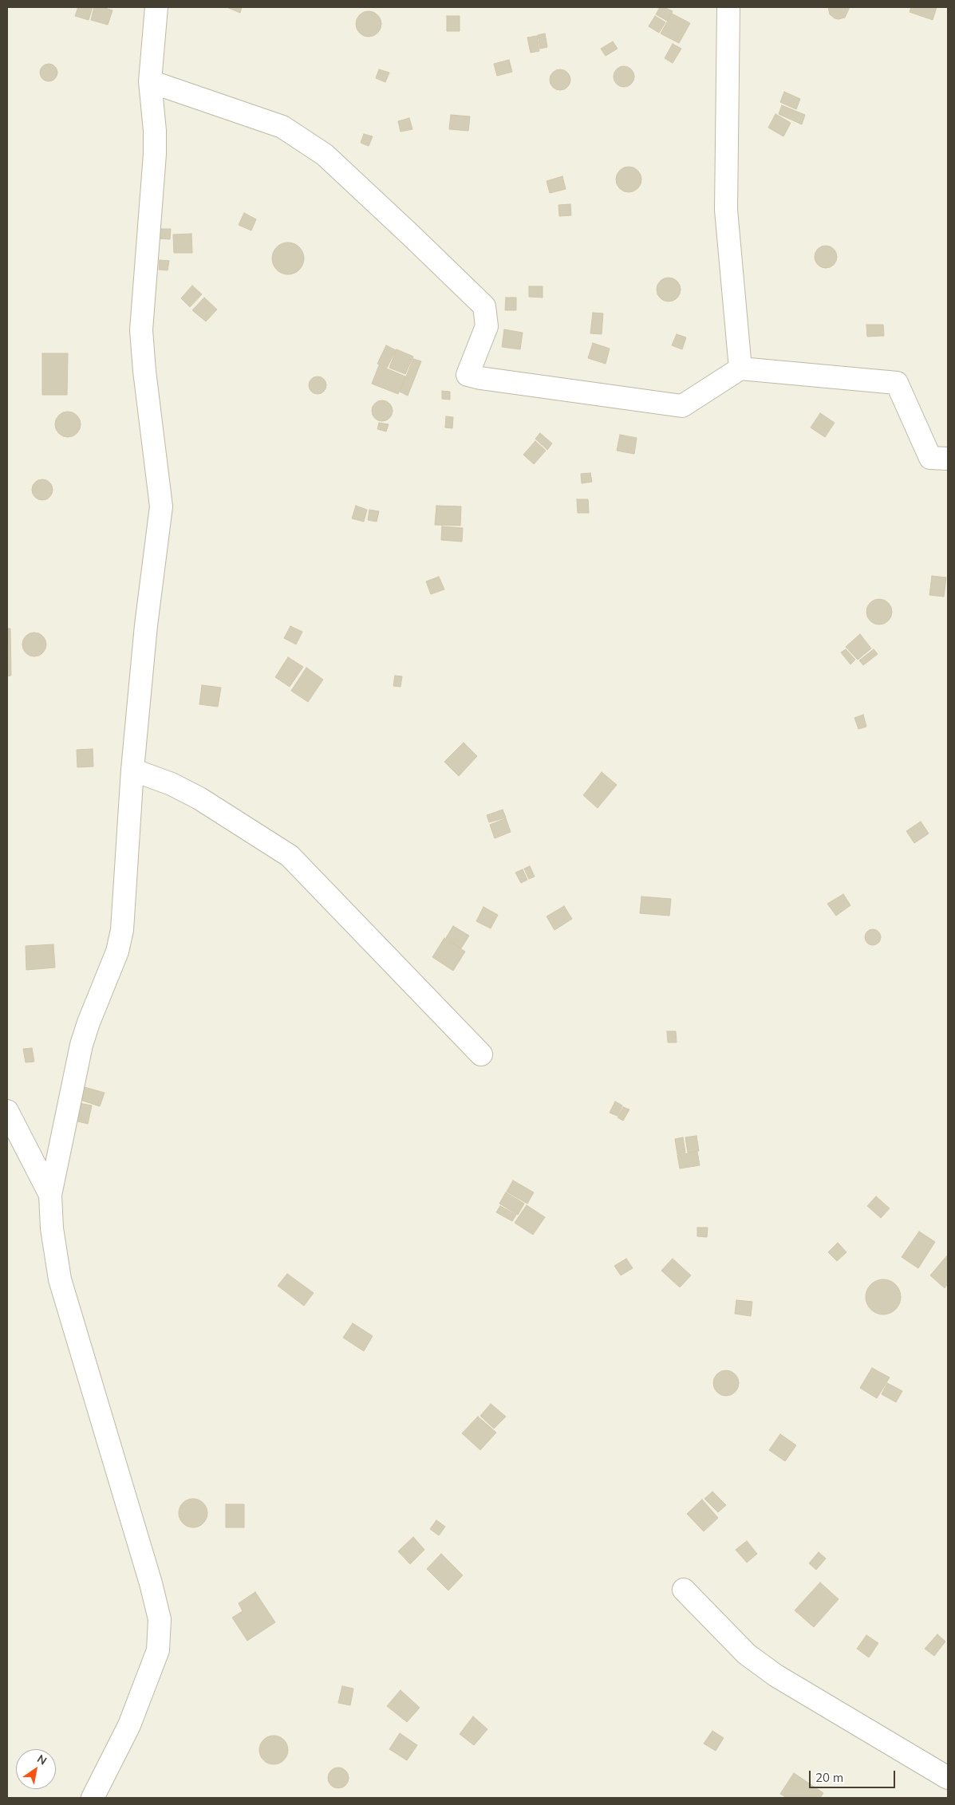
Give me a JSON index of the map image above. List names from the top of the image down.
{
  "scale_bar": "20 m",
  "north": "top right"
}
